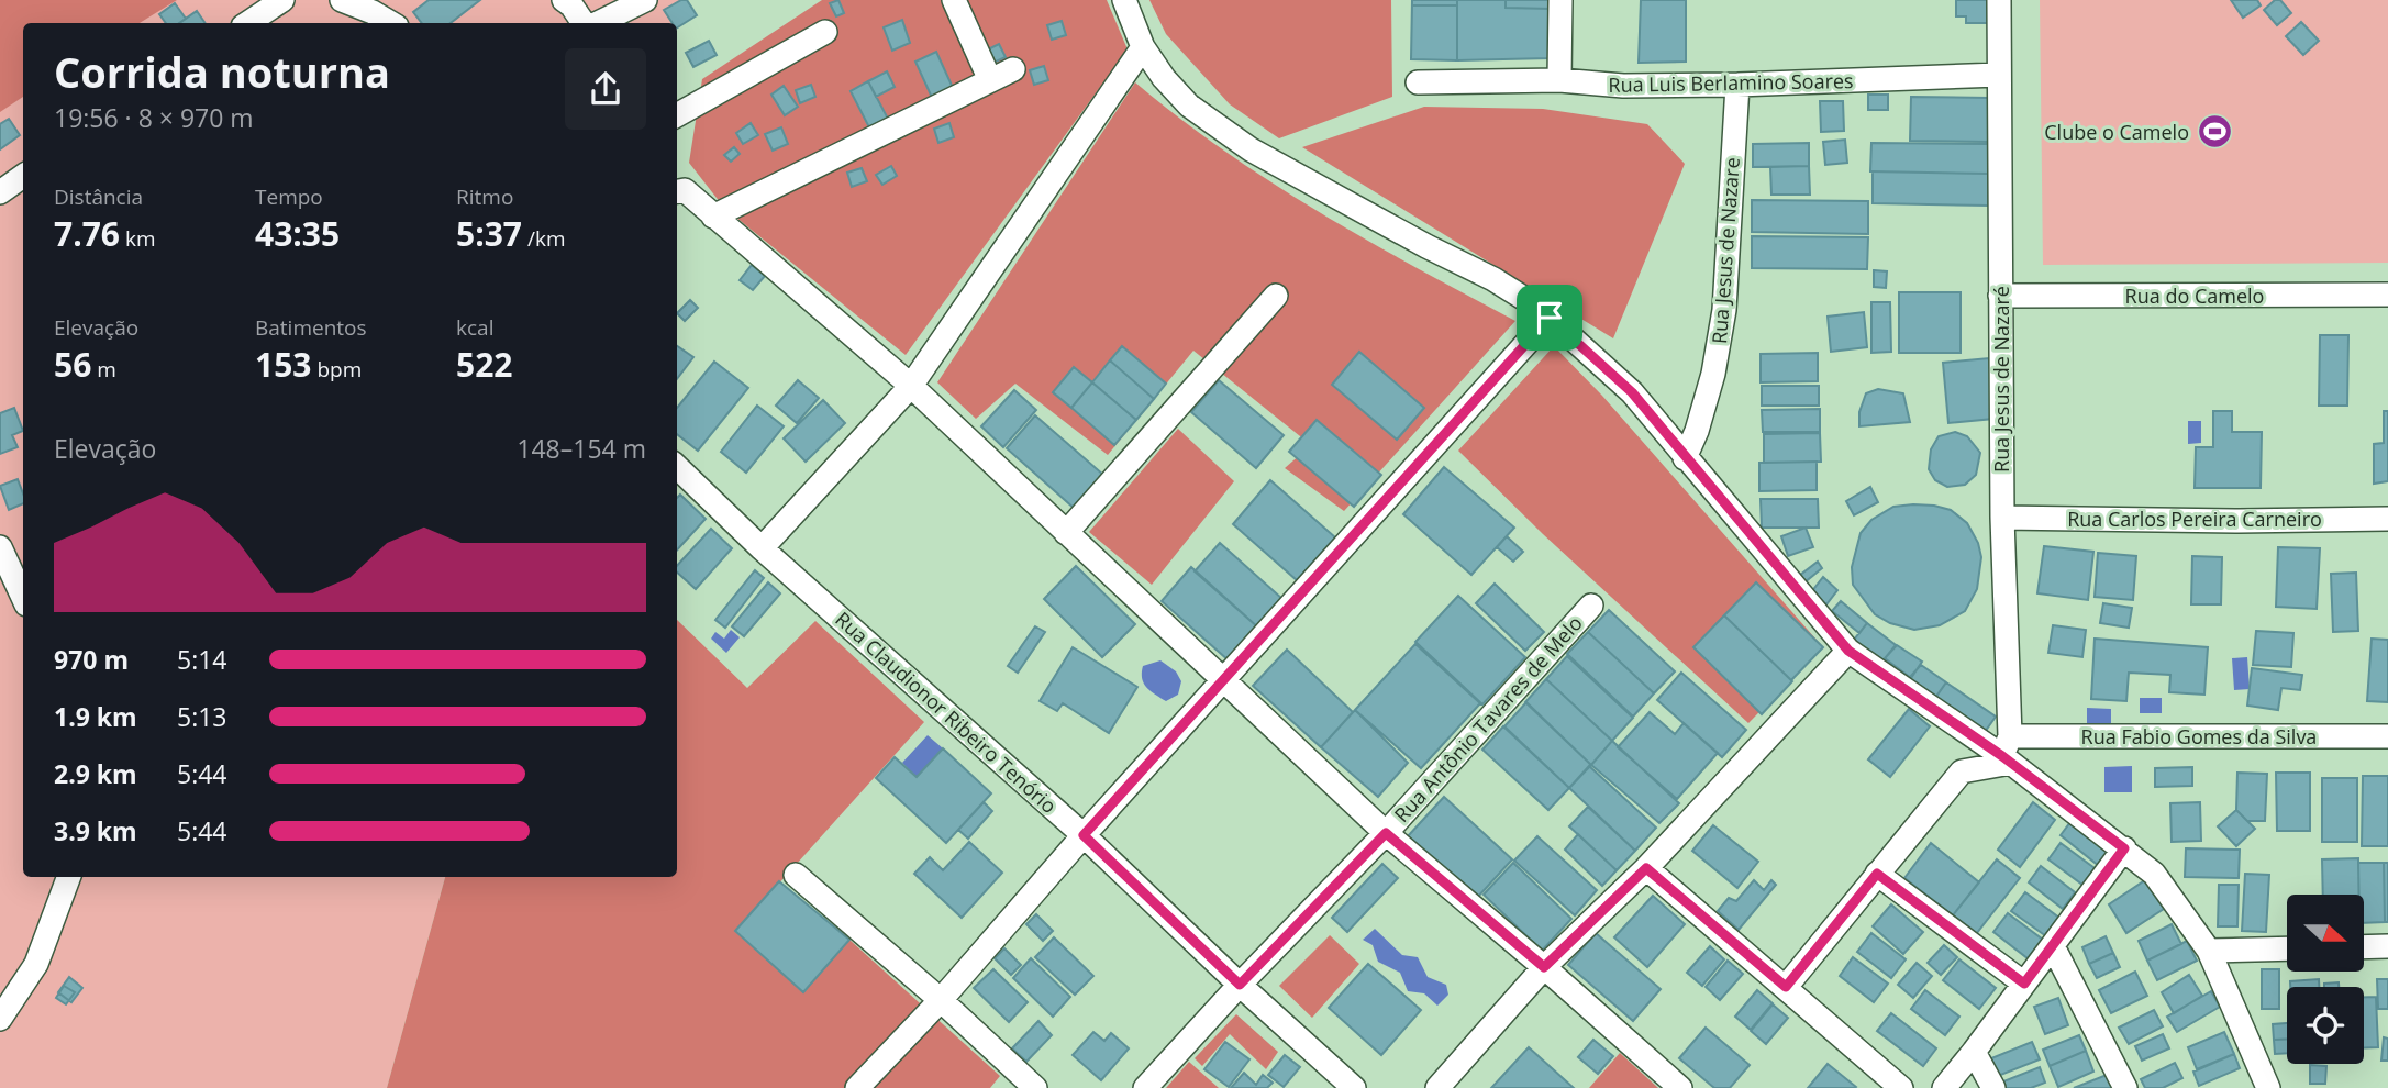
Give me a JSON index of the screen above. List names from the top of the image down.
{
  "streets": {
    "street": [
      "Rua Luis Berlamino Soares",
      "Rua Jesus de Nazare",
      "Rua do Camelo",
      "Rua Jesus de Nazaré",
      "Rua Carlos Pereira Carneiro",
      "Rua Claudionor Ribeiro Tenório",
      "Rua Antônio Tavares de Melo",
      "Rua Fabio Gomes da Silva"
    ]
  },
  "crossings": [
    ["Rua Luis Berlamino Soares", "Rua Jesus de Nazare"],
    ["Rua Luis Berlamino Soares", "Rua Jesus de Nazaré"],
    ["Rua do Camelo", "Rua Jesus de Nazaré"],
    ["Rua Jesus de Nazaré", "Rua Carlos Pereira Carneiro"],
    ["Rua Jesus de Nazaré", "Rua Fabio Gomes da Silva"],
    ["Rua Claudionor Ribeiro Tenório", "Rua Antônio Tavares de Melo"]
  ],
  "places": {
    "sports": ["Clube o Camelo"]
  },
  "north": "right",
  "page": {
    "heading": ["Corrida noturna", "19:56 · 8 × 970 m"],
    "stats": [
      ["Distância", "7.76 km"],
      ["Tempo", "43:35"],
      ["Ritmo", "5:37 /km"],
      ["Elevação", "56 m"],
      ["Batimentos", "153 bpm"],
      ["kcal", "522"]
    ],
    "chart": ["Elevação", "148–154 m"],
    "list": [
      {
        "name": "970 m",
        "note": "5:14"
      },
      {
        "name": "1.9 km",
        "note": "5:13"
      },
      {
        "name": "2.9 km",
        "note": "5:44"
      },
      {
        "name": "3.9 km",
        "note": "5:44"
      }
    ]
  }
}
